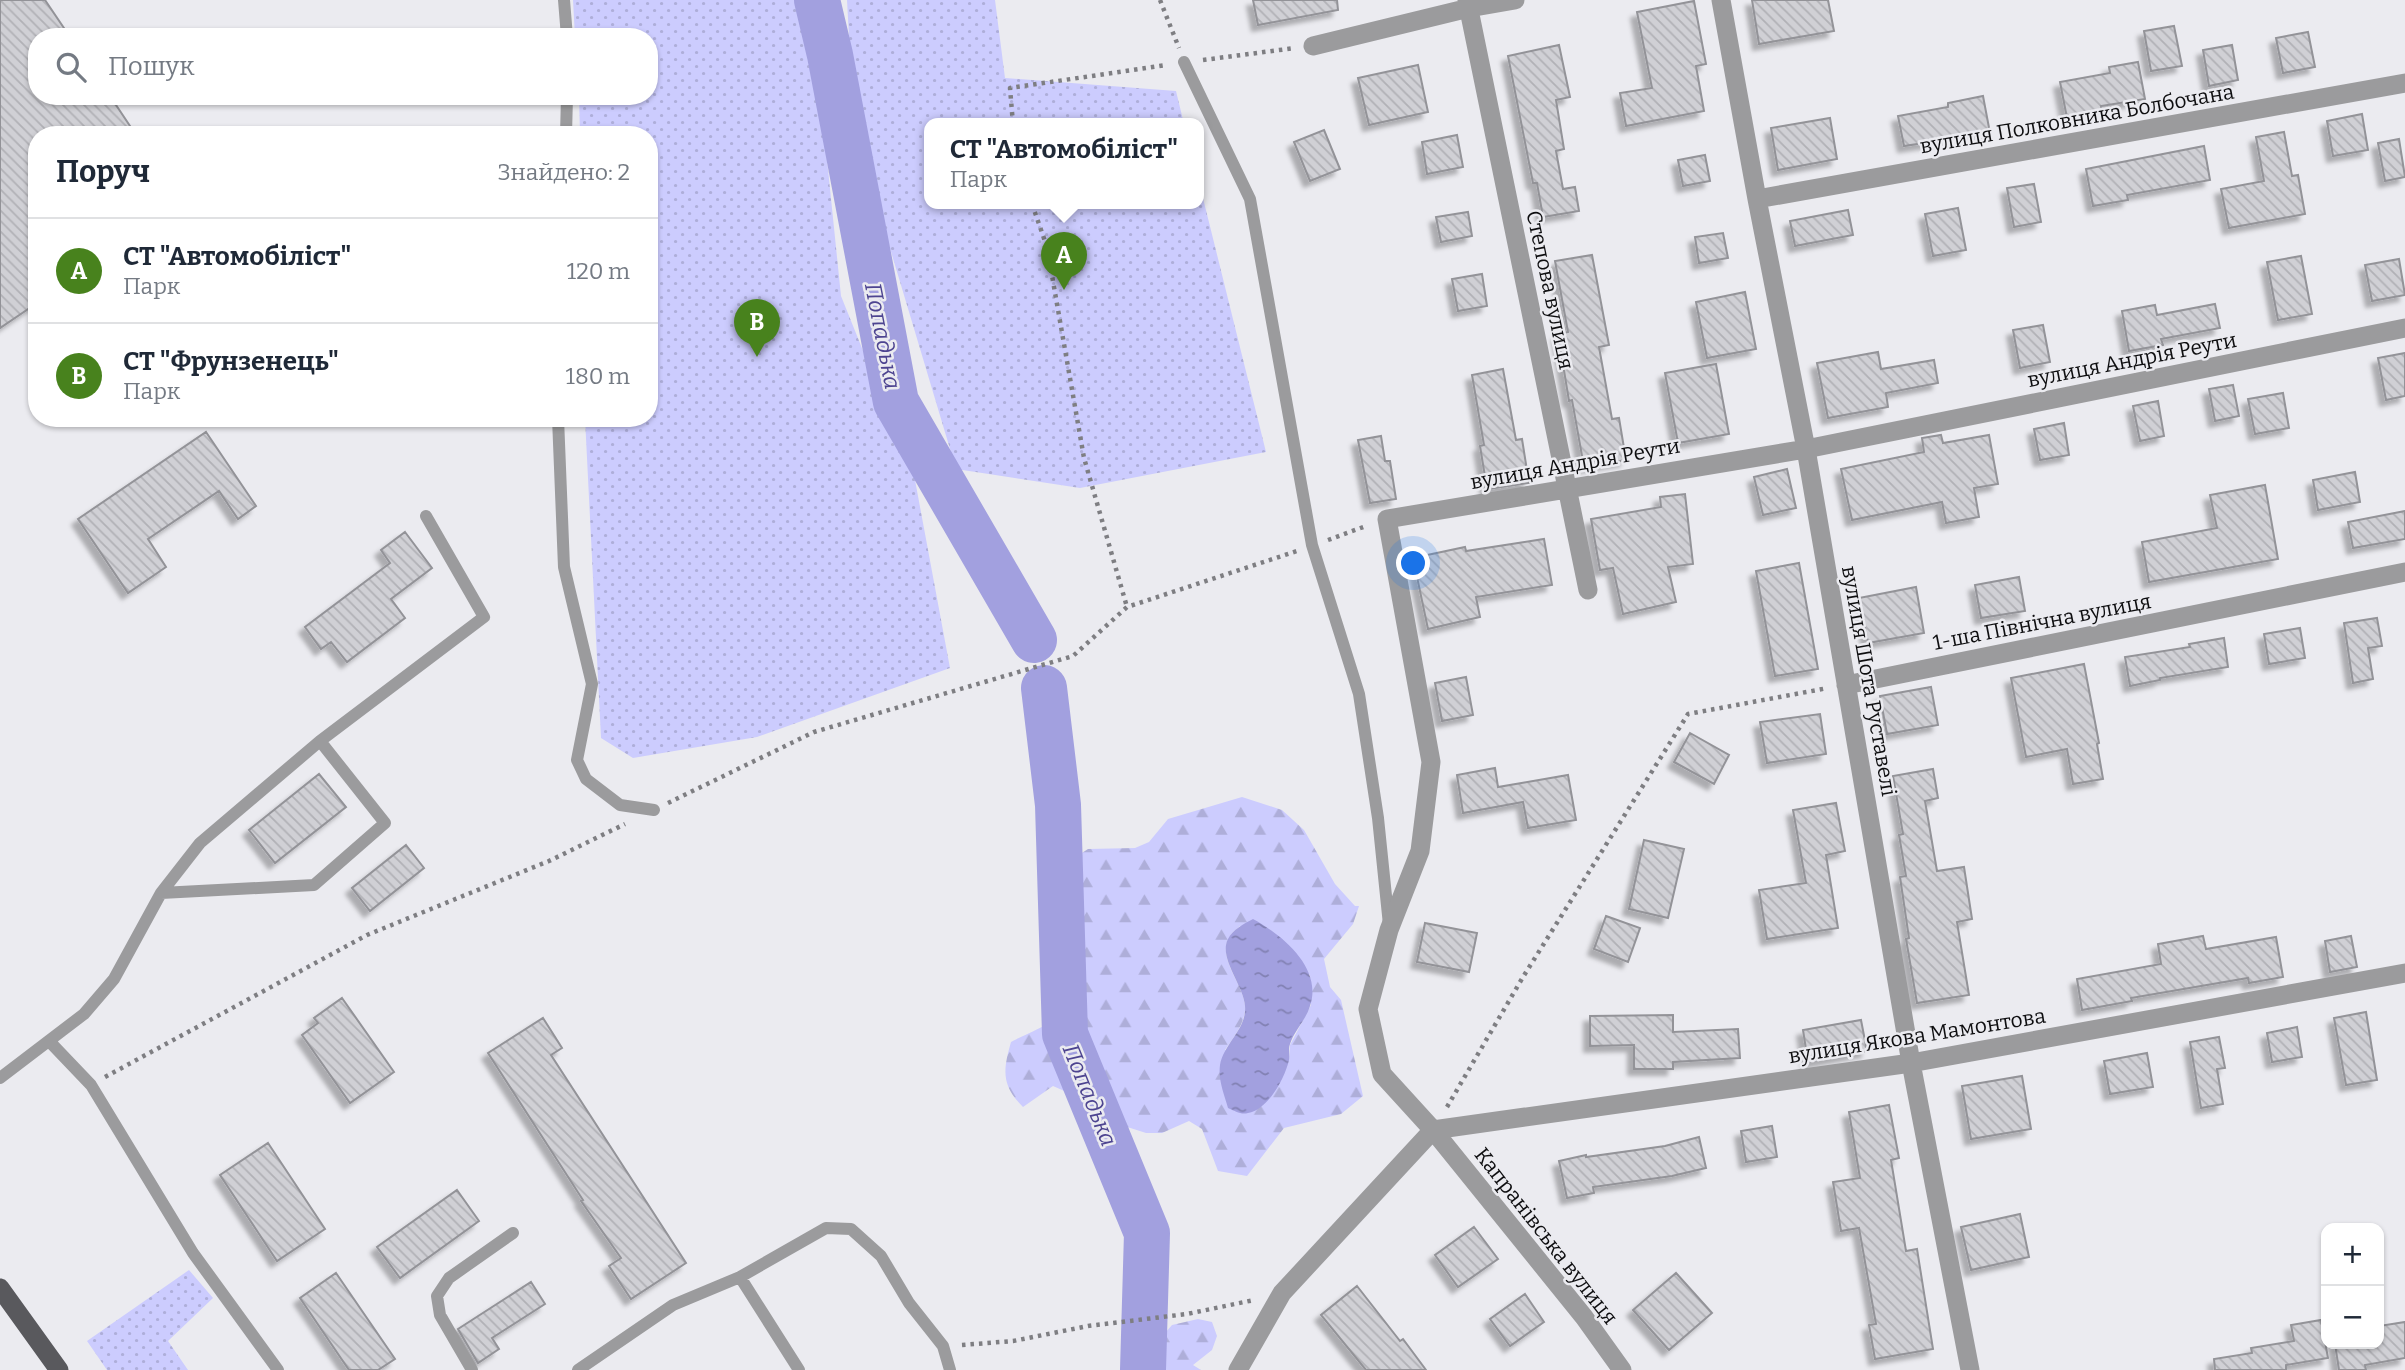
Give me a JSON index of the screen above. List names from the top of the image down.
{
  "streets": {
    "street": [
      "вулиця Полковника Болбочана",
      "Степова вулиця",
      "вулиця Андрія Реути",
      "1-ша Північна вулиця",
      "вулиця Шота Руставелі",
      "вулиця Якова Мамонтова",
      "Капранівська вулиця"
    ]
  },
  "crossings": [
    ["вулиця Полковника Болбочана", "вулиця Шота Руставелі"],
    ["Степова вулиця", "вулиця Андрія Реути"],
    ["вулиця Андрія Реути", "вулиця Шота Руставелі"],
    ["1-ша Північна вулиця", "вулиця Шота Руставелі"],
    ["вулиця Шота Руставелі", "вулиця Якова Мамонтова"],
    ["вулиця Якова Мамонтова", "Капранівська вулиця"]
  ],
  "water": ["Попадька"],
  "page": {
    "search": "Пошук",
    "popup": ["СТ \"Автомобіліст\"", "Парк"],
    "heading": ["Поруч", "Знайдено: 2"],
    "list": [
      {
        "mark": "A",
        "name": "СТ \"Автомобіліст\"",
        "note": "Парк",
        "value": "120 m"
      },
      {
        "mark": "B",
        "name": "СТ \"Фрунзенець\"",
        "note": "Парк",
        "value": "180 m"
      }
    ],
    "pins": ["A", "B"],
    "map_buttons": ["+", "−"]
  }
}
